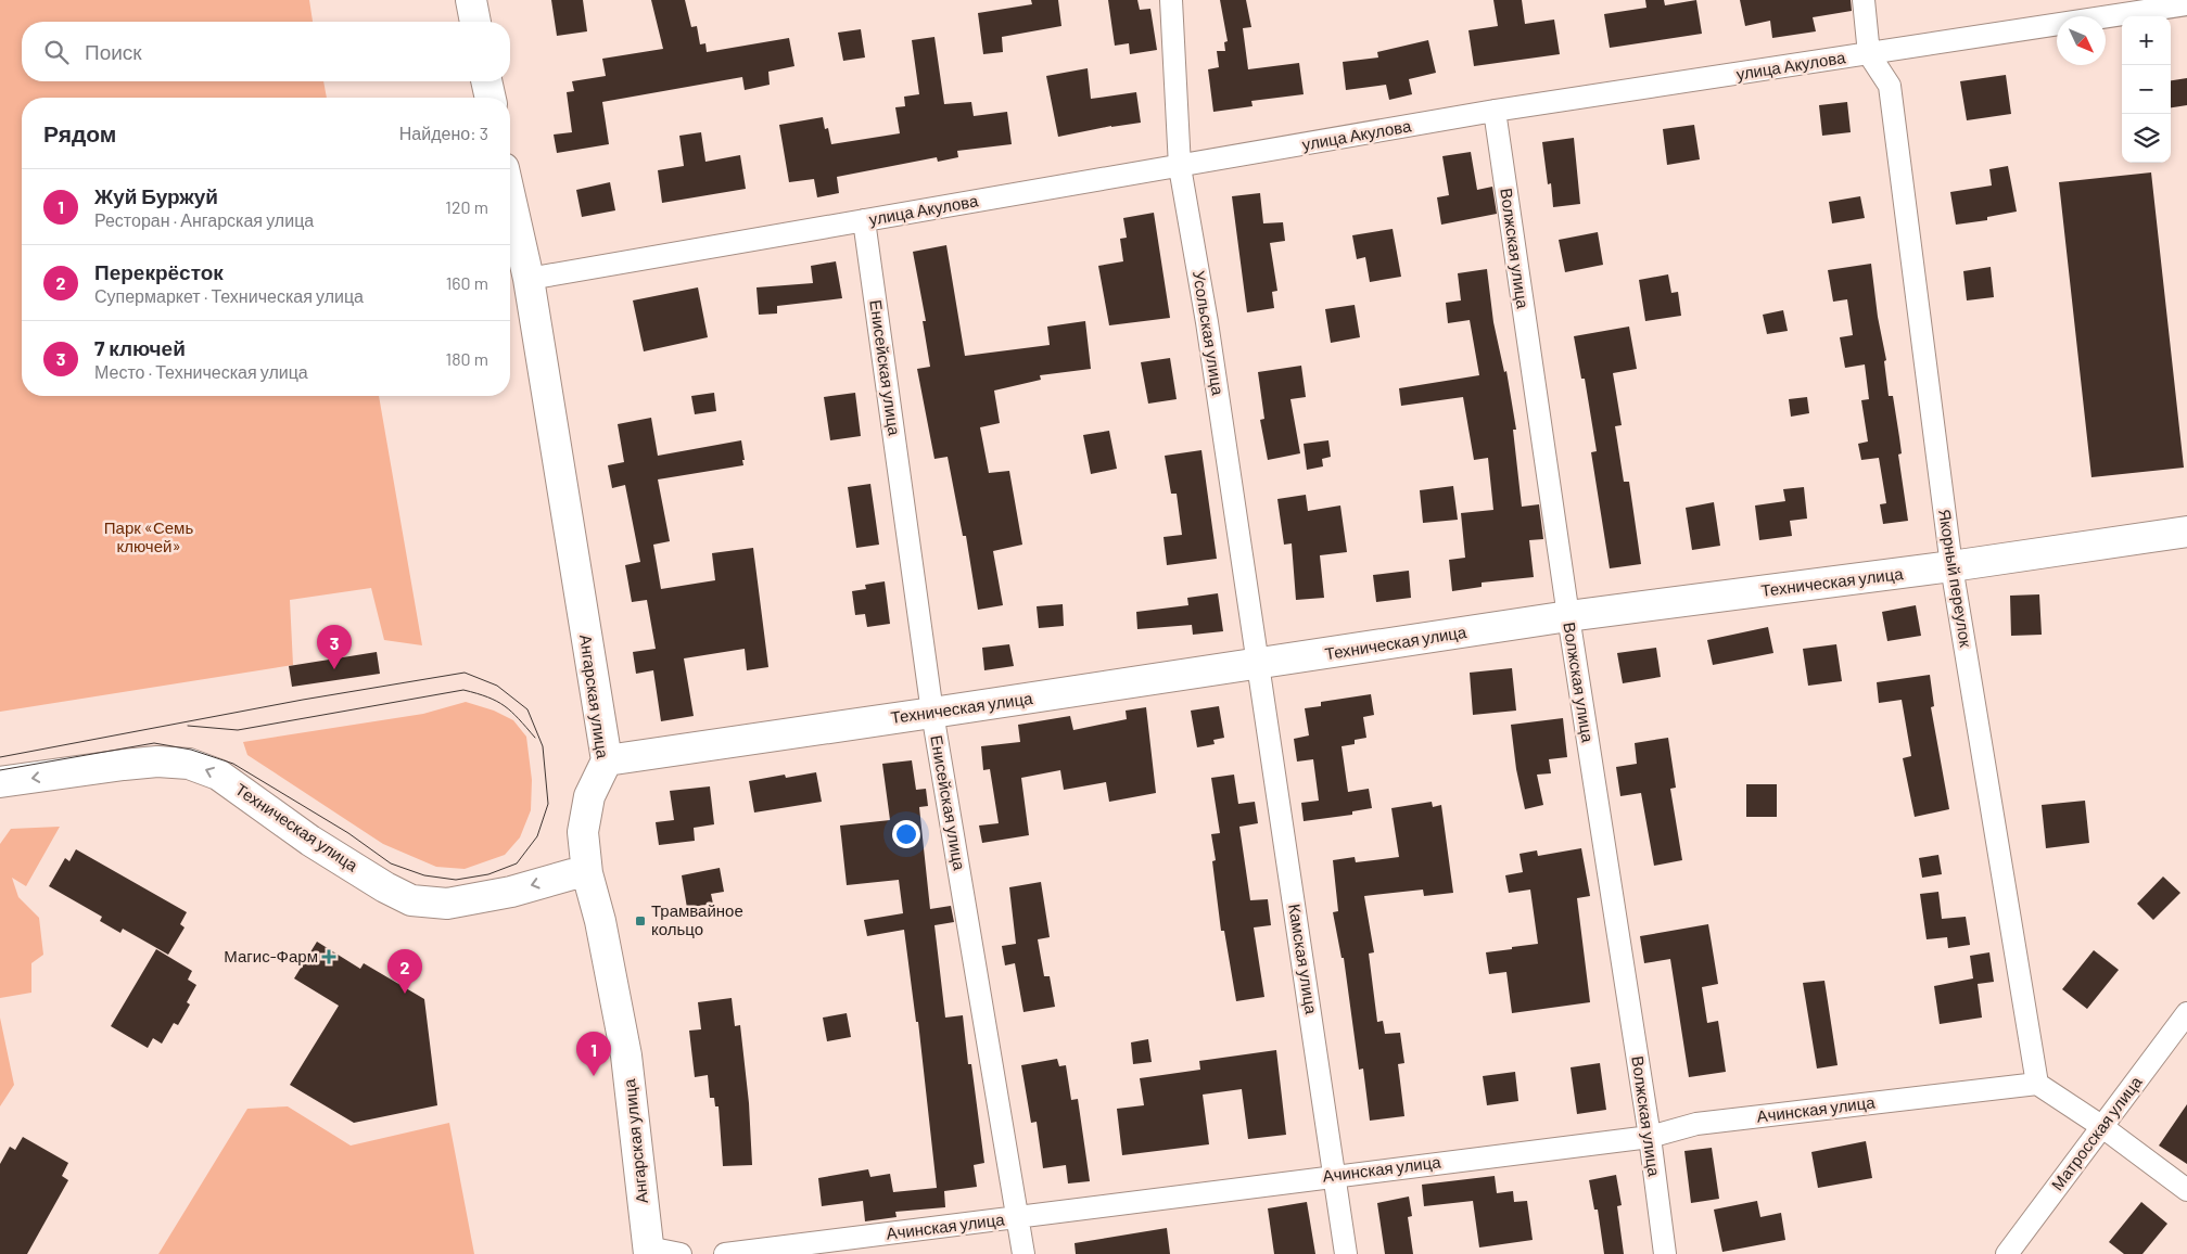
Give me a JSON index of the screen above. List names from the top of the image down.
{
  "streets": {
    "street": [
      "улица Акулова",
      "Волжская улица",
      "Усольская улица",
      "Енисейская улица",
      "Якорный переулок",
      "Техническая улица",
      "Ангарская улица",
      "Камская улица",
      "Ачинская улица",
      "Матросская улица"
    ]
  },
  "crossings": [
    ["улица Акулова", "Волжская улица"],
    ["улица Акулова", "Усольская улица"],
    ["улица Акулова", "Енисейская улица"],
    ["улица Акулова", "Якорный переулок"],
    ["улица Акулова", "Ангарская улица"],
    ["Волжская улица", "Техническая улица"],
    ["Волжская улица", "Ачинская улица"],
    ["Усольская улица", "Техническая улица"],
    ["Усольская улица", "Камская улица"],
    ["Енисейская улица", "Техническая улица"],
    ["Енисейская улица", "Ачинская улица"],
    ["Якорный переулок", "Техническая улица"],
    ["Якорный переулок", "Ачинская улица"],
    ["Техническая улица", "Ангарская улица"],
    ["Техническая улица", "Камская улица"],
    ["Камская улица", "Ачинская улица"]
  ],
  "parks": ["Парк «Семь ключей»"],
  "places": {
    "transit": ["Трамвайное кольцо"],
    "health": ["Магис-Фарм"]
  },
  "north": "bottom right",
  "page": {
    "map_buttons": ["+", "−"],
    "search": "Поиск",
    "heading": ["Рядом", "Найдено: 3"],
    "list": [
      {
        "mark": "1",
        "name": "Жуй Буржуй",
        "note": "Ресторан · Ангарская улица",
        "value": "120 m"
      },
      {
        "mark": "2",
        "name": "Перекрёсток",
        "note": "Супермаркет · Техническая улица",
        "value": "160 m"
      },
      {
        "mark": "3",
        "name": "7 ключей",
        "note": "Место · Техническая улица",
        "value": "180 m"
      }
    ],
    "pins": ["3", "2", "1"]
  }
}
